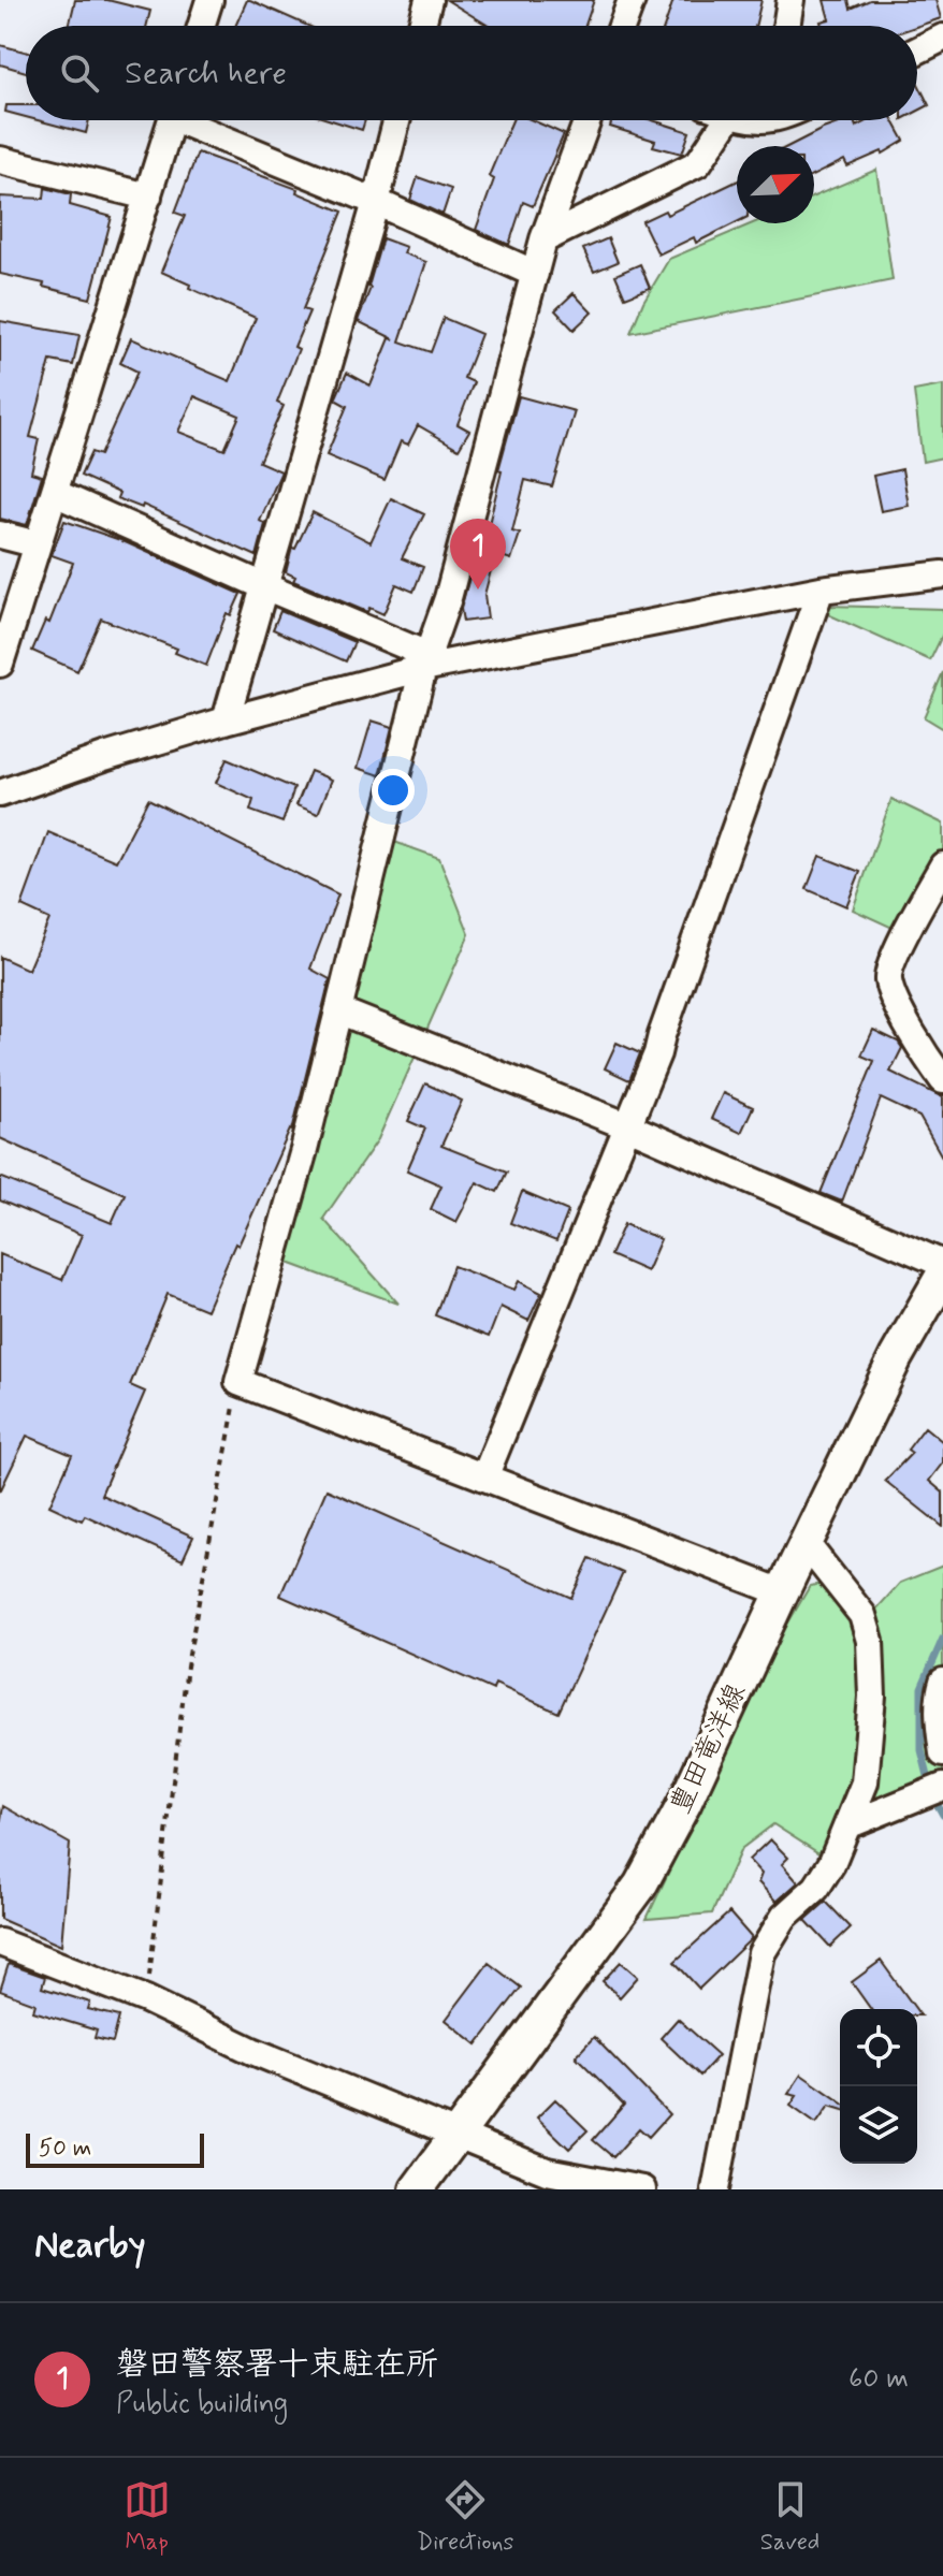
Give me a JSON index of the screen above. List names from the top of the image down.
{
  "streets": {
    "main road": ["豊田竜洋線"]
  },
  "scale_bar": "50 m",
  "north": "top right",
  "page": {
    "search": "Search here",
    "pins": "1",
    "scale": "50 m",
    "heading": "Nearby",
    "list": [
      {
        "mark": "1",
        "name": "磐田警察署十束駐在所",
        "note": "Public building",
        "value": "60 m"
      }
    ],
    "nav": ["Map", "Directions", "Saved"]
  }
}
